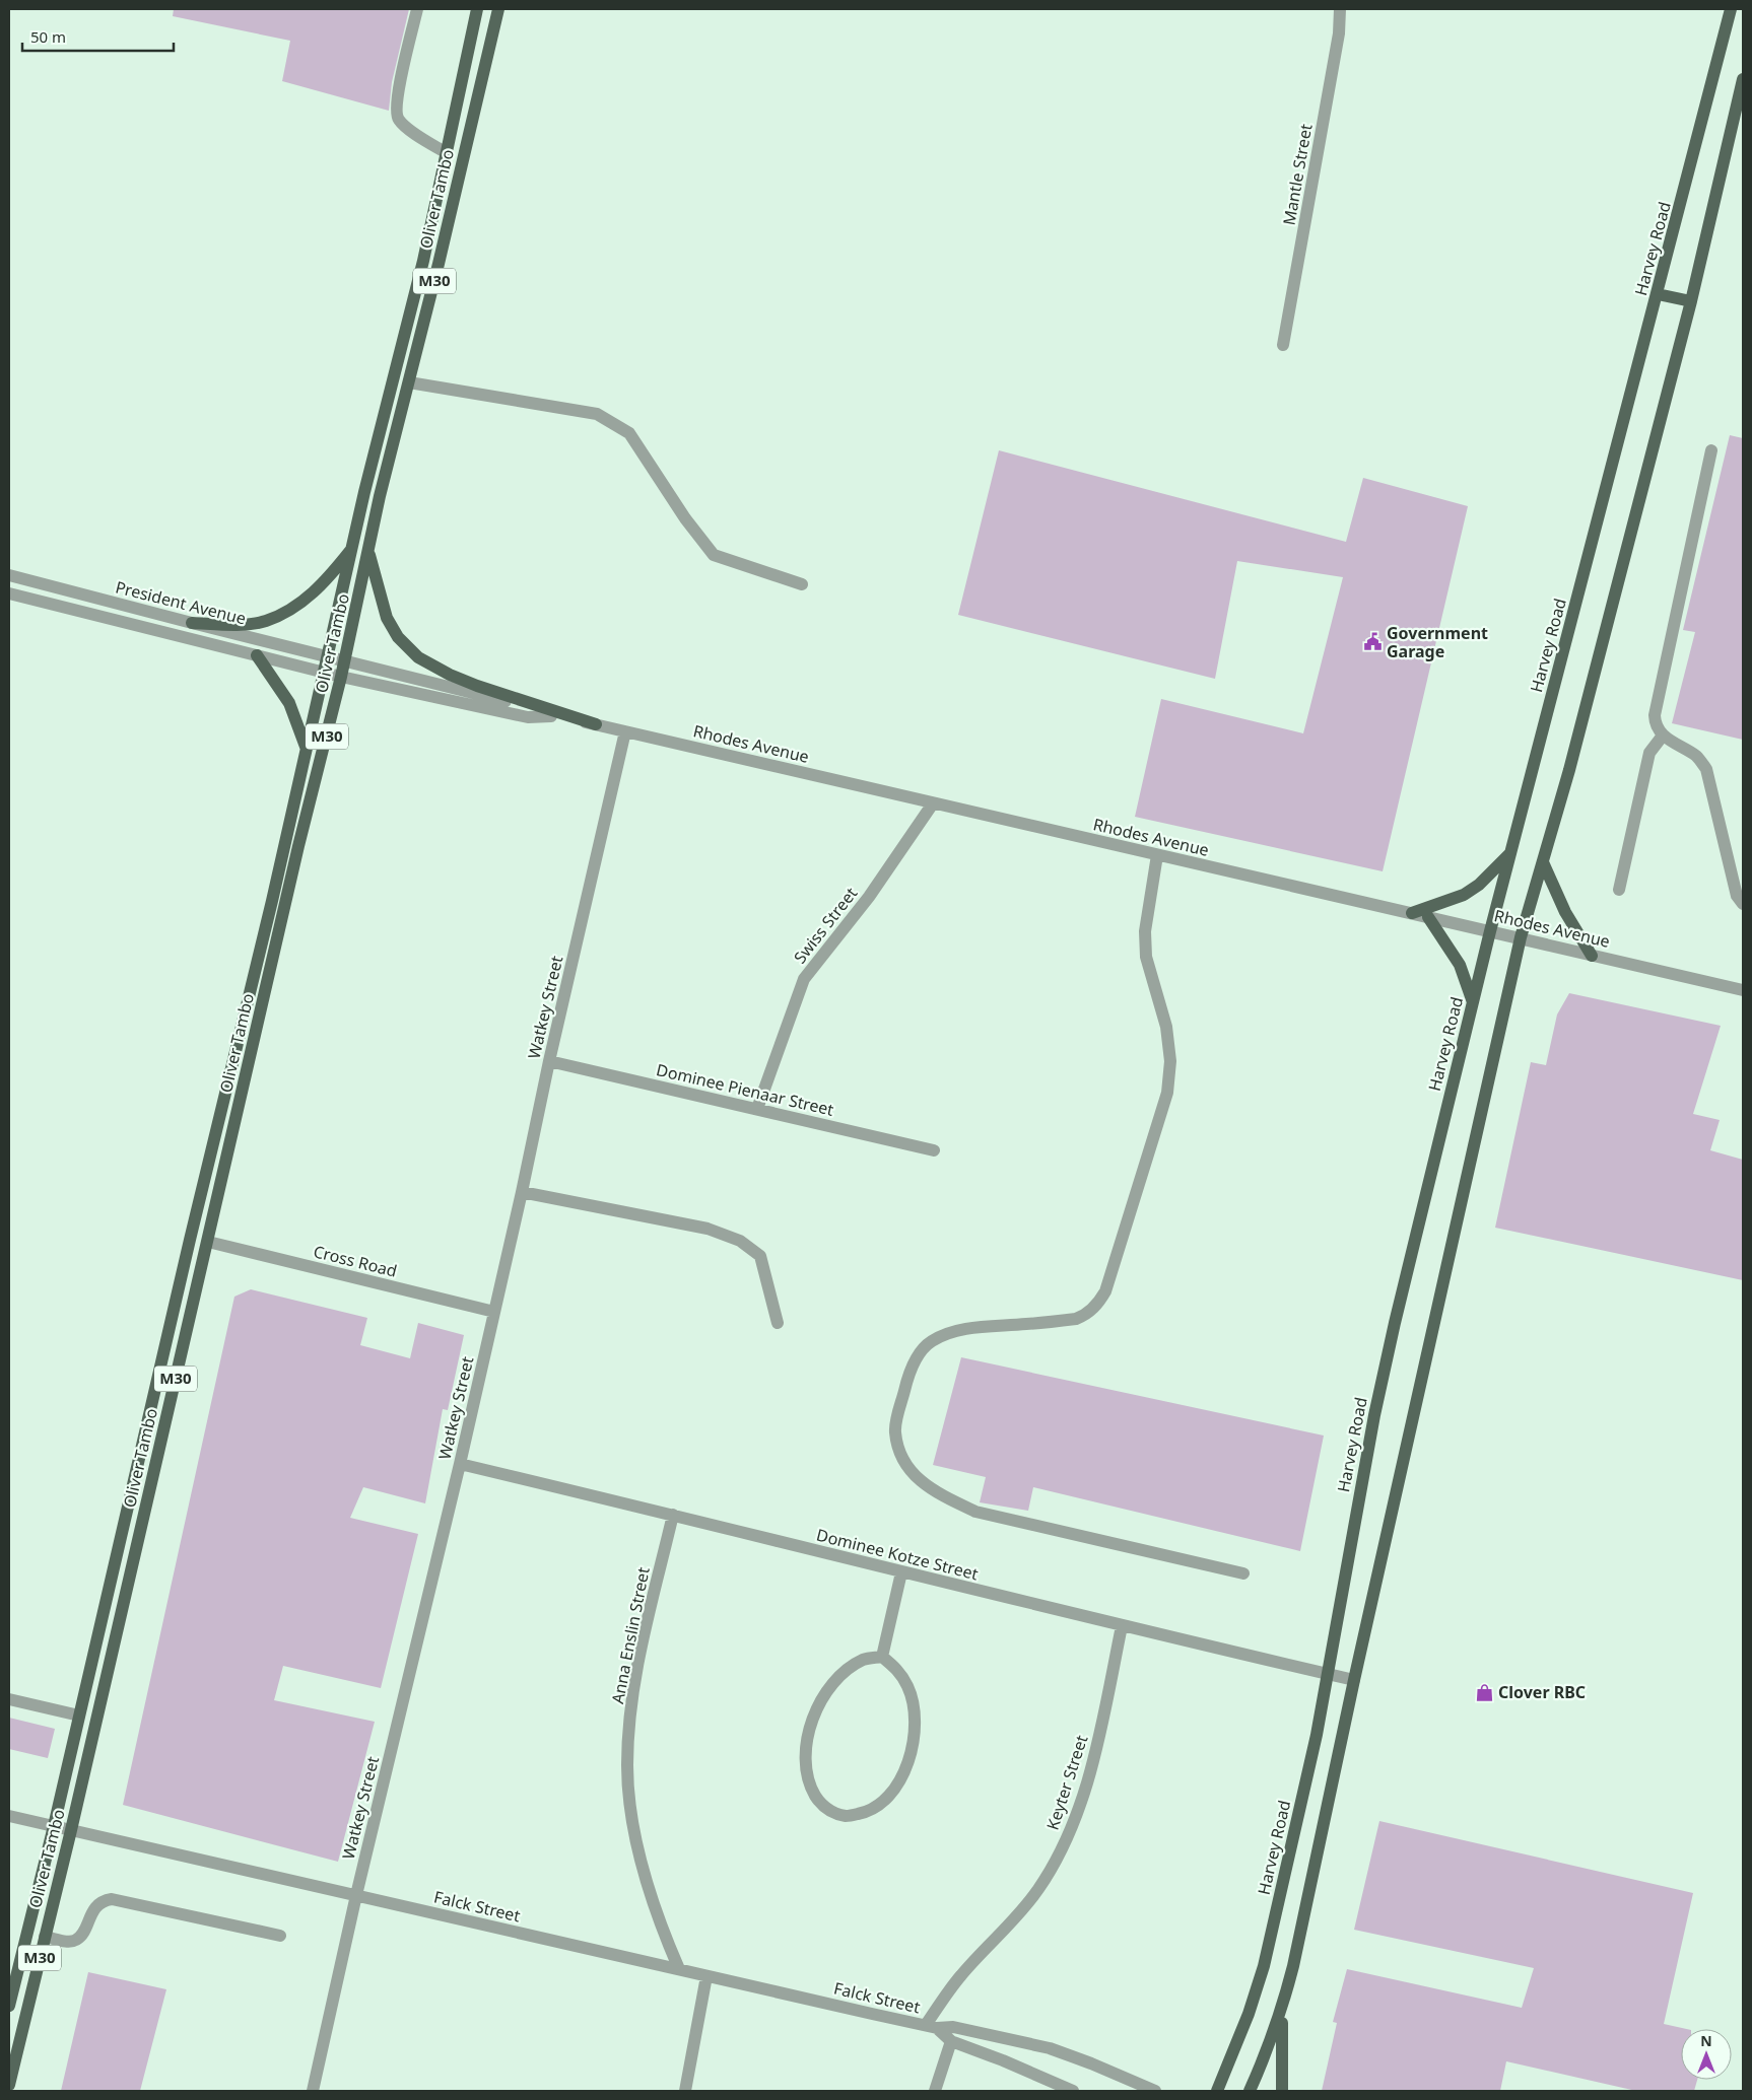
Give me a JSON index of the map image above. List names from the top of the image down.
{
  "streets": {
    "main road": ["Oliver Tambo", "Harvey Road", "M30"],
    "street": [
      "Mantle Street",
      "President Avenue",
      "Rhodes Avenue",
      "Swiss Street",
      "Watkey Street",
      "Dominee Pienaar Street",
      "Cross Road",
      "Dominee Kotze Street",
      "Anna Enslin Street",
      "Keyter Street",
      "Falck Street"
    ]
  },
  "crossings": [
    ["Oliver Tambo", "President Avenue"],
    ["Oliver Tambo", "Rhodes Avenue"],
    ["Oliver Tambo", "Cross Road"],
    ["Oliver Tambo", "Falck Street"],
    ["Harvey Road", "Rhodes Avenue"],
    ["Harvey Road", "Dominee Kotze Street"],
    ["President Avenue", "Rhodes Avenue"],
    ["Rhodes Avenue", "Swiss Street"],
    ["Rhodes Avenue", "Watkey Street"],
    ["Swiss Street", "Dominee Pienaar Street"],
    ["Watkey Street", "Dominee Pienaar Street"],
    ["Watkey Street", "Cross Road"],
    ["Watkey Street", "Dominee Kotze Street"],
    ["Watkey Street", "Falck Street"],
    ["Dominee Kotze Street", "Anna Enslin Street"],
    ["Dominee Kotze Street", "Keyter Street"],
    ["Anna Enslin Street", "Falck Street"],
    ["Keyter Street", "Falck Street"]
  ],
  "places": {
    "public building": ["Government Garage"],
    "shop": ["Clover RBC"]
  },
  "scale_bar": "50 m",
  "north": "top"
}
